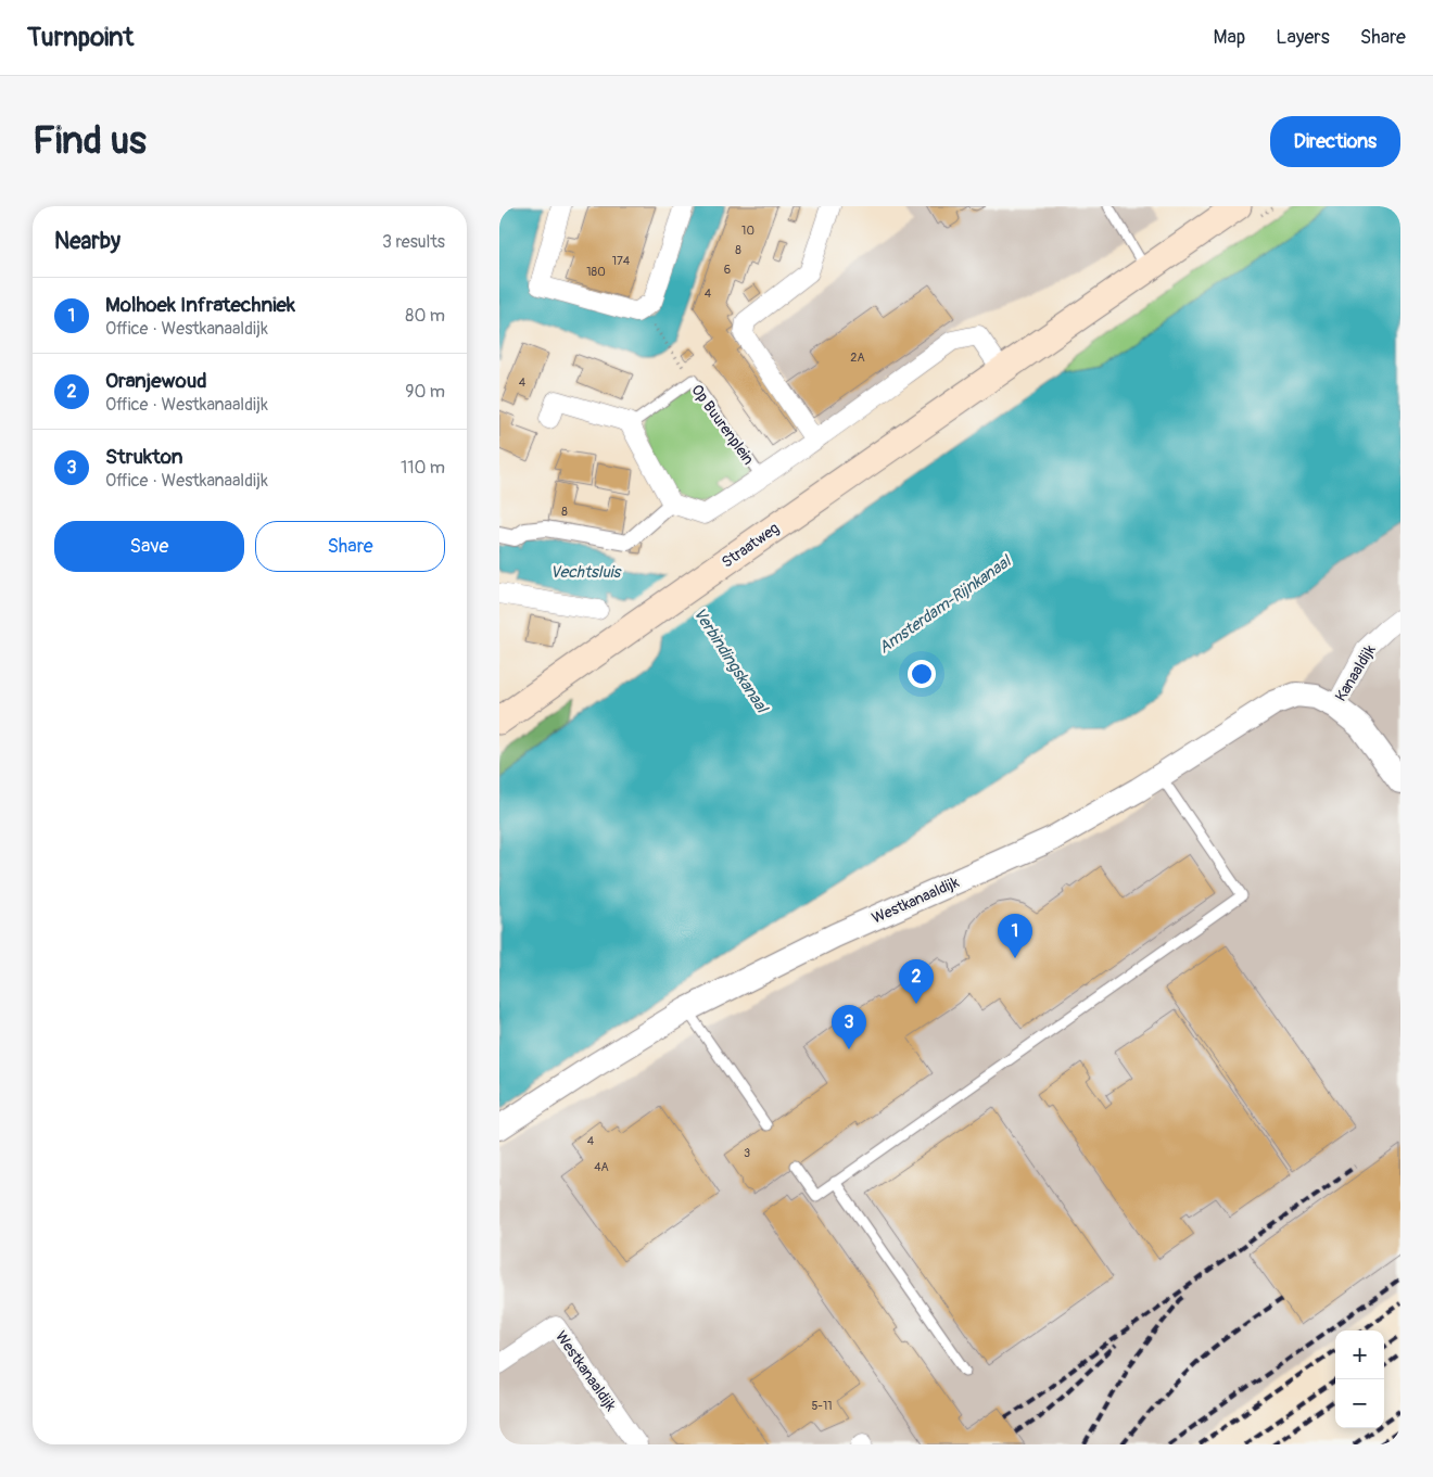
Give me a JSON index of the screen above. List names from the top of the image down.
{
  "streets": {
    "main road": ["Straatweg"],
    "street": ["Op Buurenplein", "Kanaaldijk", "Westkanaaldijk"]
  },
  "crossings": [
    ["Kanaaldijk", "Westkanaaldijk"]
  ],
  "water": ["Vechtsluis", "Amsterdam-Rijnkanaal", "Verbindingskanaal"],
  "house_numbers": [
    "10",
    "8",
    "174",
    "6",
    "180",
    "4",
    "2A",
    "4",
    "8",
    "4",
    "3",
    "4A",
    "5-11"
  ],
  "page": {
    "header": "Turnpoint",
    "nav": ["Map", "Layers", "Share"],
    "buttons": [
      "Directions",
      ["Save", "Share"]
    ],
    "title": "Find us",
    "heading": ["Nearby", "3 results"],
    "list": [
      {
        "mark": "1",
        "name": "Molhoek Infratechniek",
        "note": "Office · Westkanaaldijk",
        "value": "80 m"
      },
      {
        "mark": "2",
        "name": "Oranjewoud",
        "note": "Office · Westkanaaldijk",
        "value": "90 m"
      },
      {
        "mark": "3",
        "name": "Strukton",
        "note": "Office · Westkanaaldijk",
        "value": "110 m"
      }
    ],
    "pins": ["1", "2", "3"],
    "map_buttons": ["+", "−"]
  }
}
